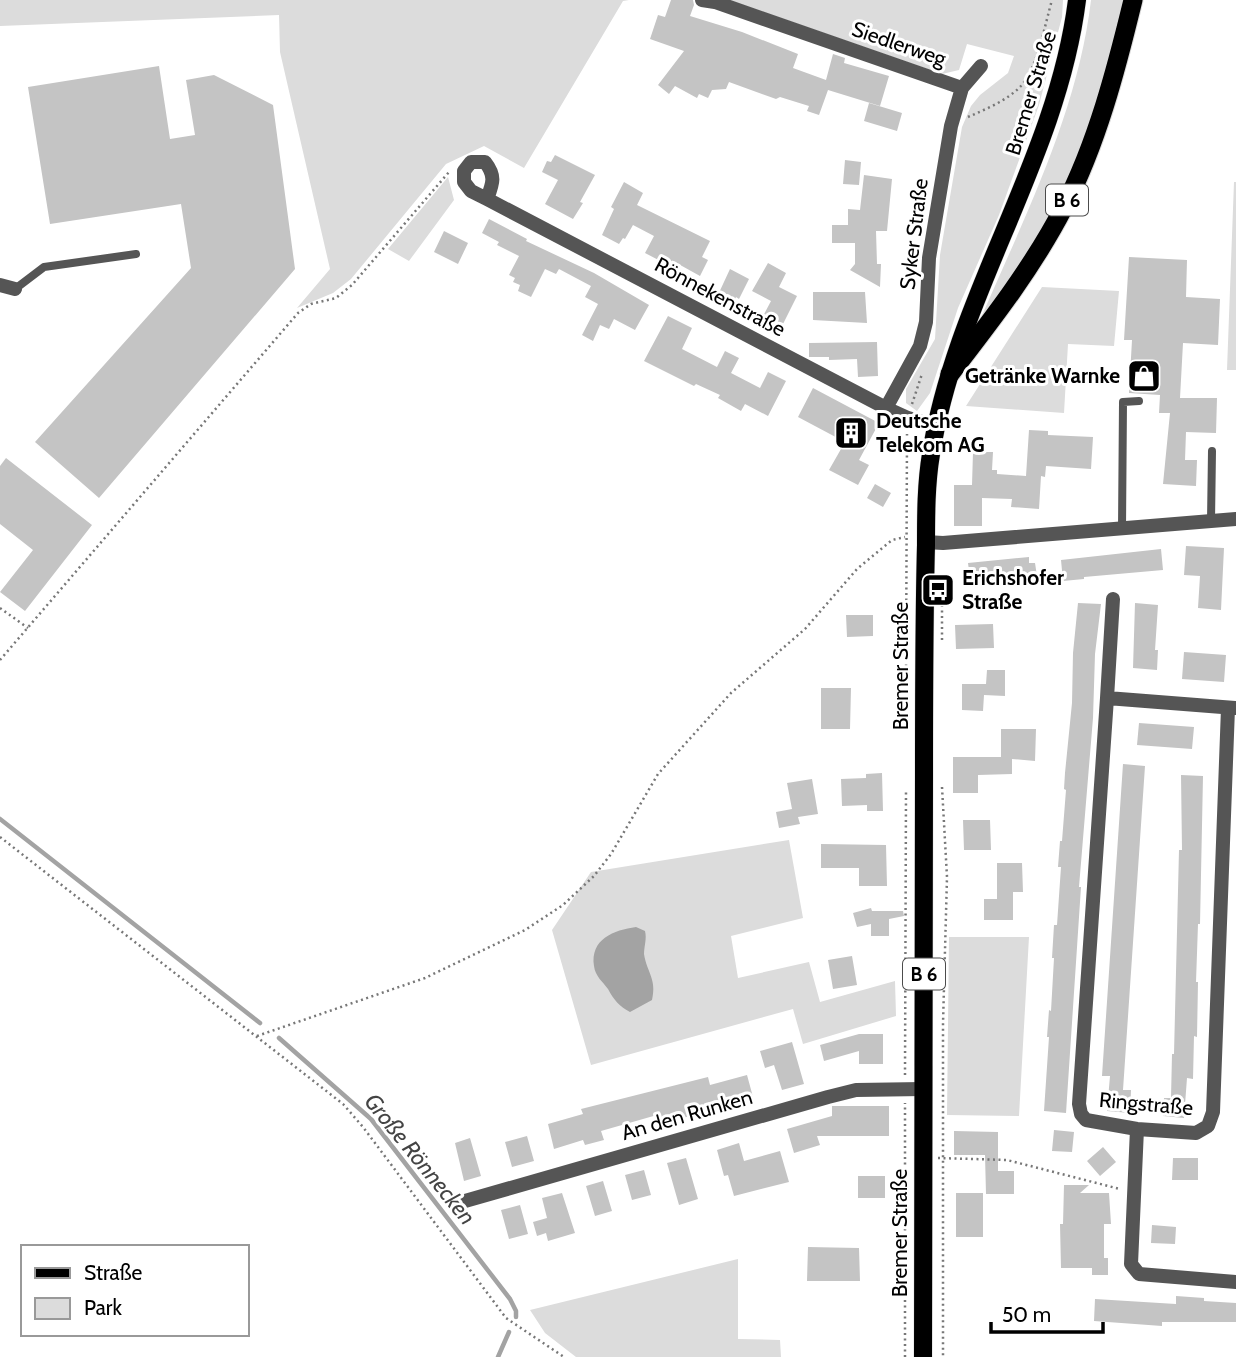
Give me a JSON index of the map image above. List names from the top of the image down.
{
  "streets": {
    "highway": ["B 6"],
    "main road": ["Bremer Straße"],
    "street": [
      "Siedlerweg",
      "Syker Straße",
      "Rönnekenstraße",
      "Ringstraße",
      "An den Runken"
    ]
  },
  "crossings": [
    ["Siedlerweg", "Syker Straße"],
    ["Bremer Straße", "B 6"],
    ["Bremer Straße", "Rönnekenstraße"],
    ["Bremer Straße", "An den Runken"],
    ["Syker Straße", "Rönnekenstraße"]
  ],
  "water": ["Große Rönnecken"],
  "places": {
    "shop": ["Getränke Warnke"],
    "building": ["Deutsche Telekom AG"],
    "bus stop": ["Erichshofer Straße"]
  },
  "legend": ["Straße", "Park"],
  "scale_bar": "50 m"
}
